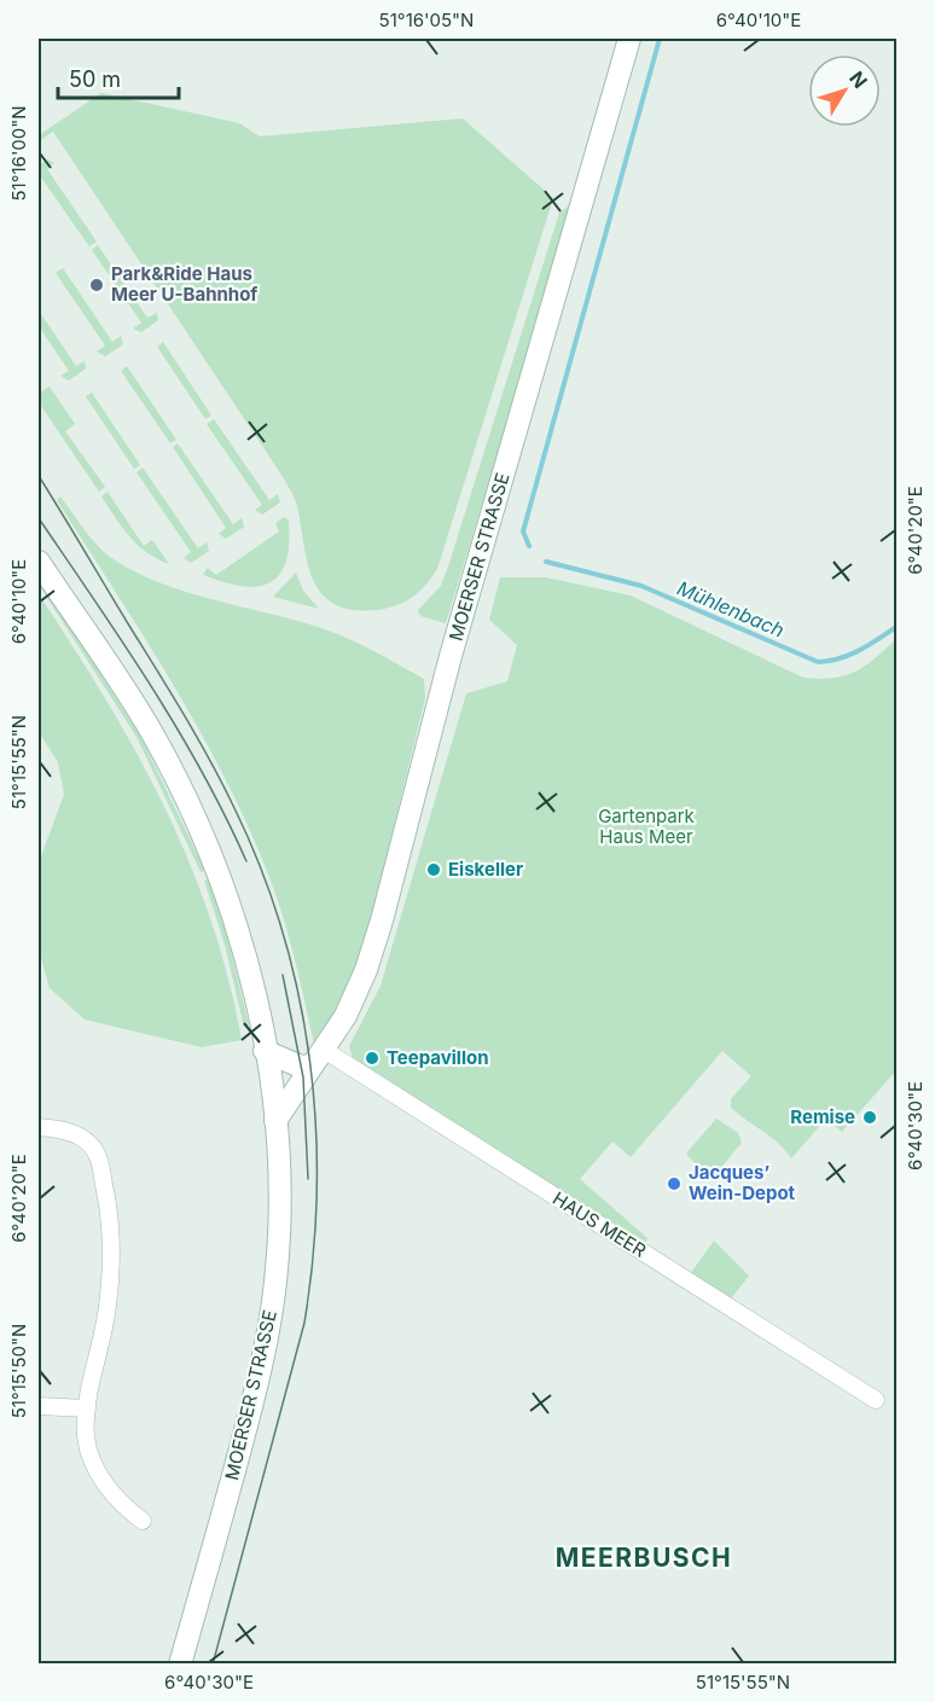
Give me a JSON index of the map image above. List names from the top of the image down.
{
  "streets": {
    "main road": ["MOERSER STRASSE"],
    "street": ["HAUS MEER"]
  },
  "crossings": [
    ["MOERSER STRASSE", "HAUS MEER"]
  ],
  "districts": ["MEERBUSCH"],
  "water": ["Mühlenbach"],
  "parks": ["Gartenpark Haus Meer"],
  "places": [
    "Park&Ride Haus Meer U-Bahnhof",
    "Eiskeller",
    "Teepavillon",
    "Remise",
    "Jacques’ Wein-Depot"
  ],
  "scale_bar": "50 m",
  "north": "top right",
  "coordinates": [
    "51°16'05\"N",
    "6°40'10\"E",
    "51°16'00\"N",
    "6°40'20\"E",
    "51°15'55\"N",
    "6°40'30\"E",
    "51°15'50\"N"
  ]
}
